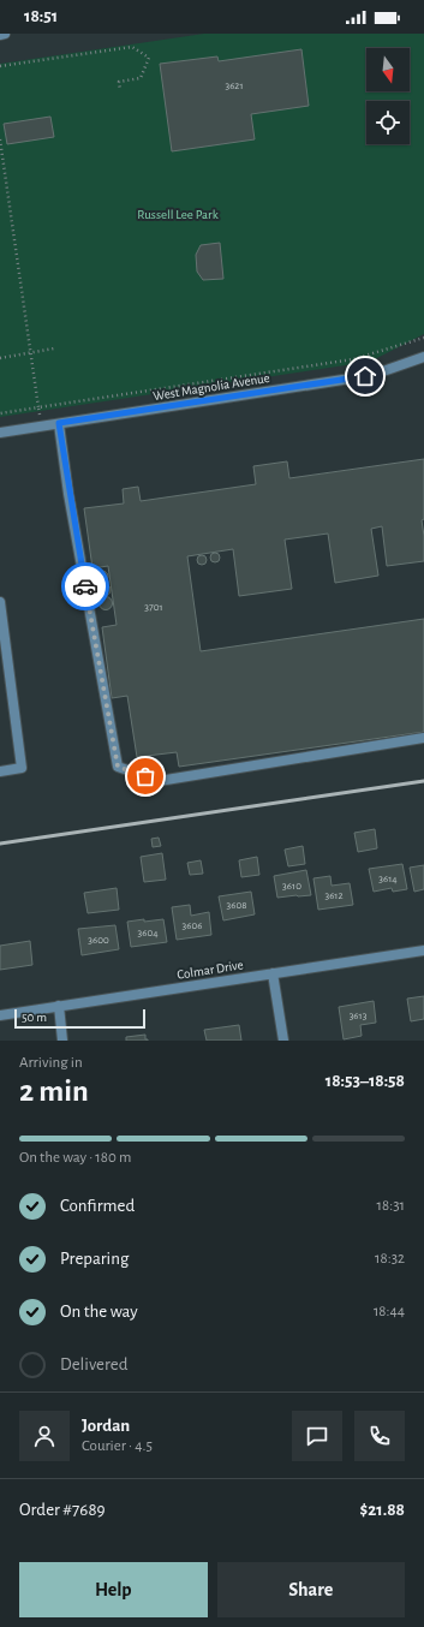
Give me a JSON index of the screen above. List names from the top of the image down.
{
  "streets": {
    "street": ["West Magnolia Avenue", "Colmar Drive"]
  },
  "parks": ["Russell Lee Park"],
  "house_numbers": [
    "3621",
    "3701",
    "3614",
    "3610",
    "3612",
    "3608",
    "3606",
    "3604",
    "3600",
    "3613"
  ],
  "scale_bar": "50 m",
  "north": "bottom",
  "page": {
    "status": "18:51",
    "scale": "50 m",
    "heading": ["2 min", "Arriving in", "18:53–18:58"],
    "panel": [
      "Jordan",
      "Courier · 4.5",
      "Order #7689",
      "$21.88"
    ],
    "bar": "On the way · 180 m",
    "list": [
      ["Confirmed", "18:31"],
      ["Preparing", "18:32"],
      ["On the way", "18:44"],
      "Delivered"
    ],
    "buttons": ["Help", "Share"]
  }
}
